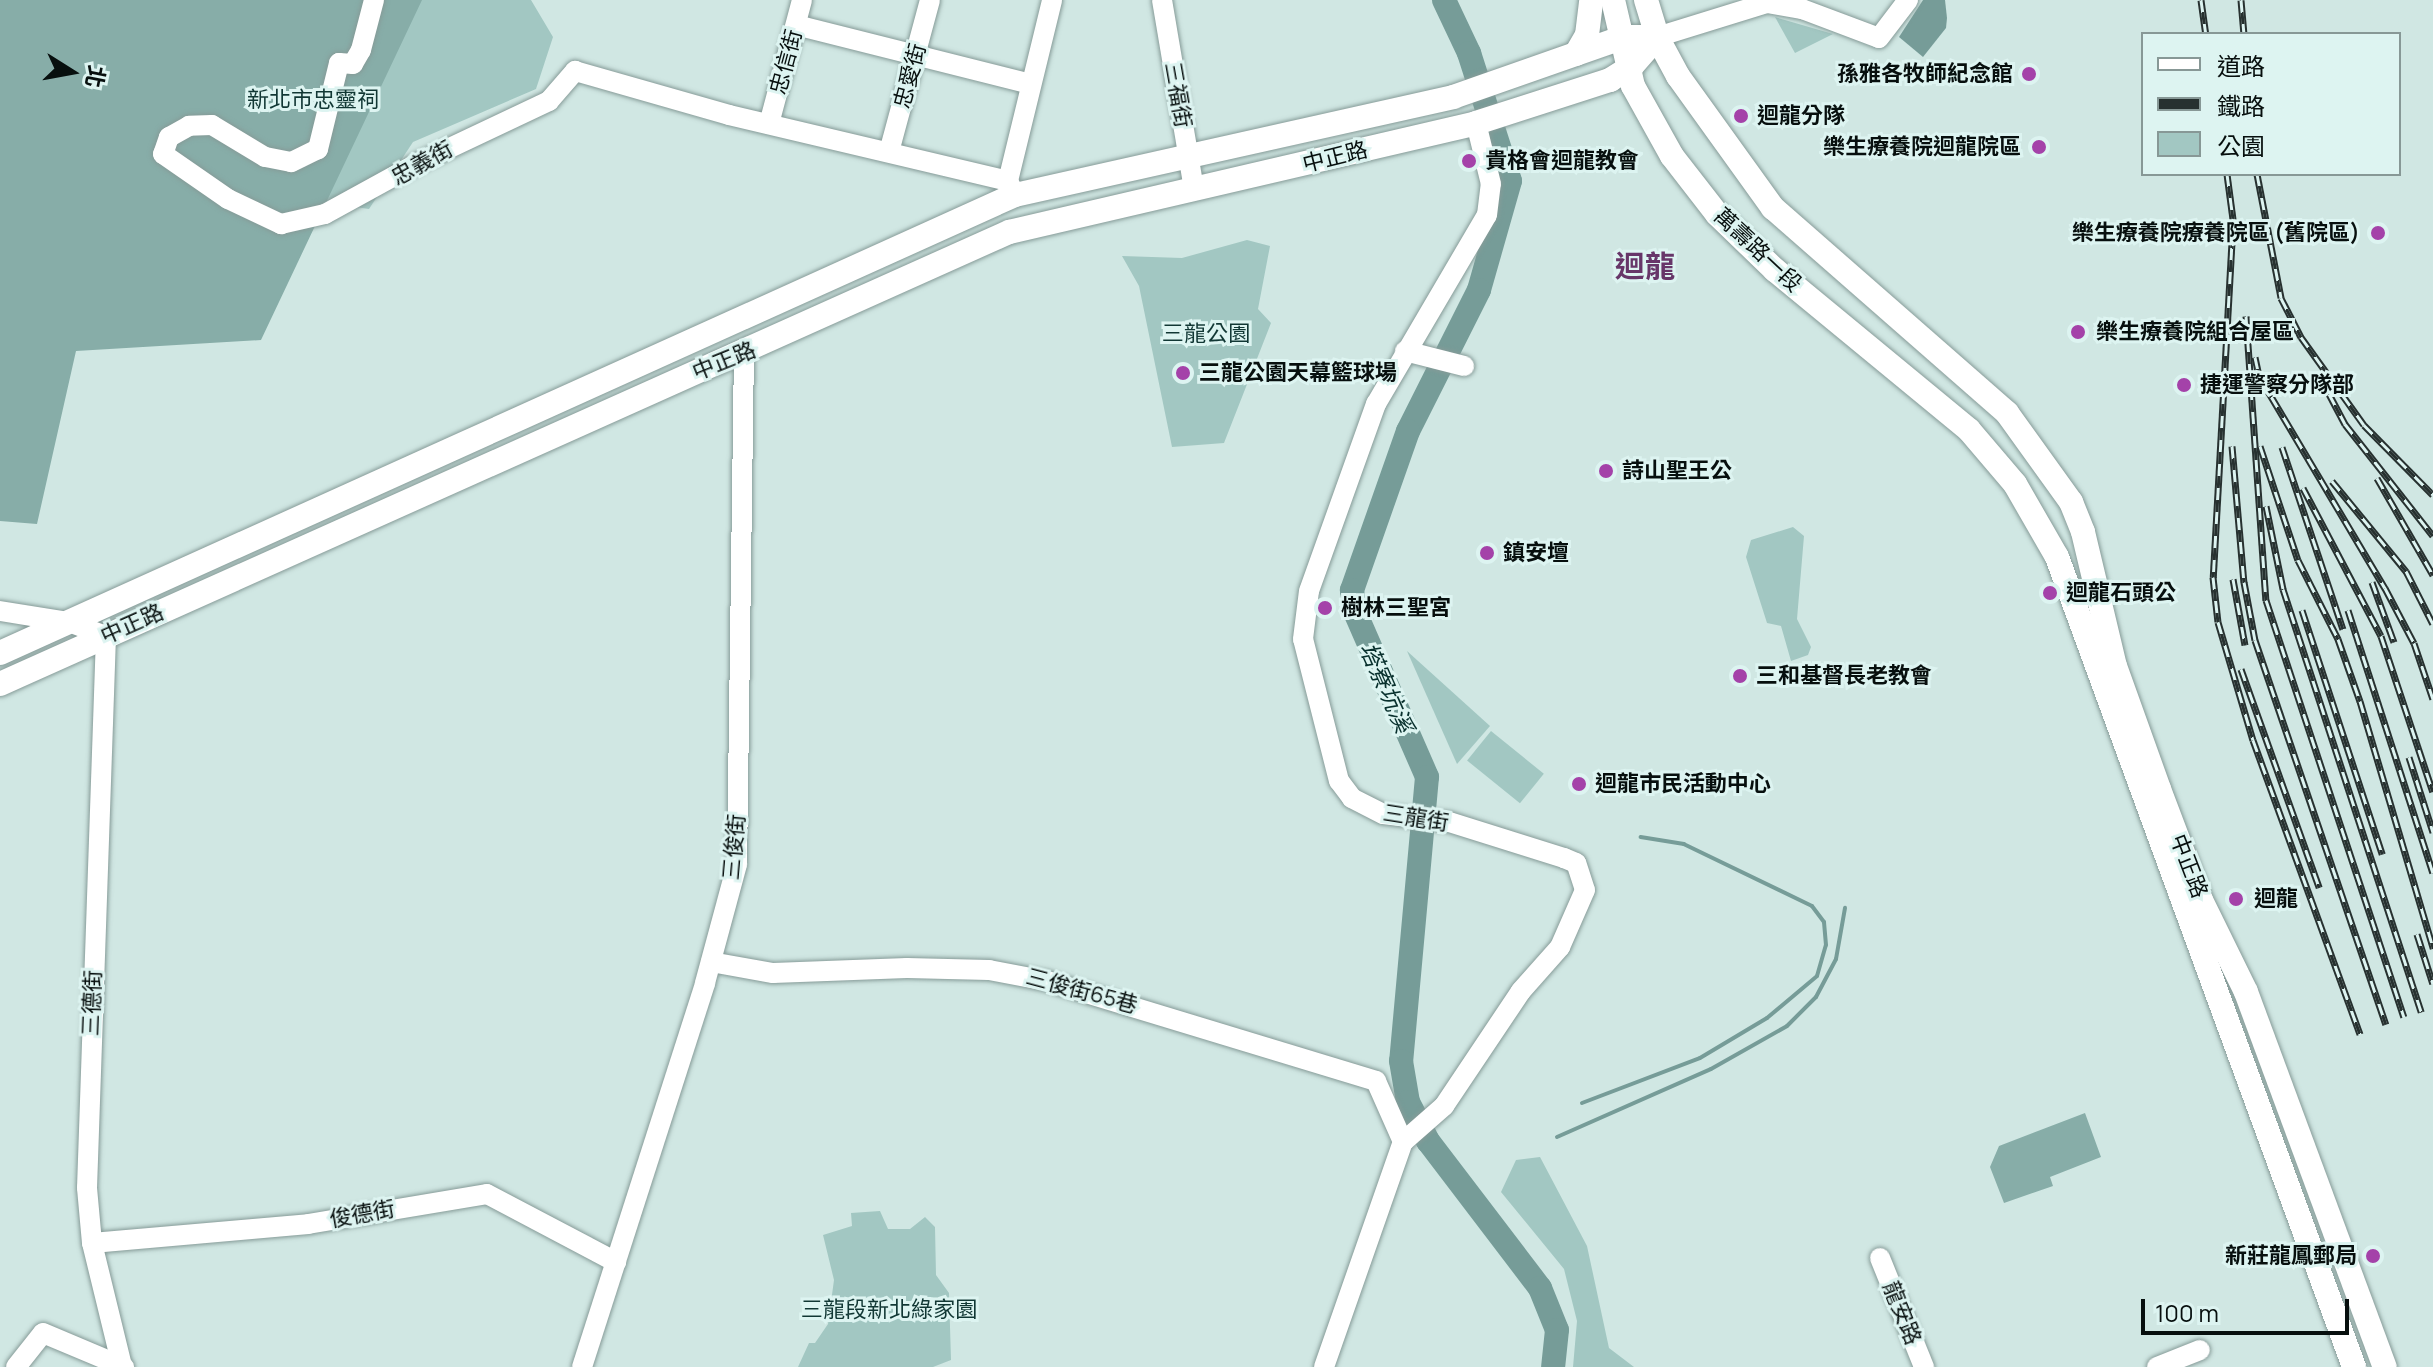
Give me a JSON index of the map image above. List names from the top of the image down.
{
  "streets": {
    "main road": ["中正路", "萬壽路一段"],
    "street": [
      "忠信街",
      "忠愛街",
      "三福街",
      "忠義街",
      "三龍街",
      "三俊街",
      "三俊街65巷",
      "三德街",
      "俊德街",
      "龍安路"
    ]
  },
  "crossings": [
    ["忠信街", "忠義街"],
    ["忠愛街", "忠義街"],
    ["三福街", "中正路"],
    ["中正路", "忠義街"],
    ["中正路", "萬壽路一段"],
    ["中正路", "三龍街"],
    ["中正路", "三俊街"],
    ["中正路", "三德街"],
    ["三龍街", "三俊街65巷"],
    ["三俊街", "三俊街65巷"],
    ["三俊街", "俊德街"],
    ["三德街", "俊德街"]
  ],
  "districts": ["迴龍"],
  "water": ["塔寮坑溪"],
  "parks": ["新北市忠靈祠", "三龍公園", "三龍段新北綠家園"],
  "places": [
    "孫雅各牧師紀念館",
    "迴龍分隊",
    "樂生療養院迴龍院區",
    "貴格會迴龍教會",
    "樂生療養院療養院區 (舊院區)",
    "樂生療養院組合屋區",
    "三龍公園天幕籃球場",
    "捷運警察分隊部",
    "詩山聖王公",
    "鎮安壇",
    "迴龍石頭公",
    "樹林三聖宮",
    "三和基督長老教會",
    "迴龍市民活動中心",
    "迴龍",
    "新莊龍鳳郵局"
  ],
  "legend": ["道路", "鐵路", "公園"],
  "scale_bar": "100 m",
  "north": "right"
}
